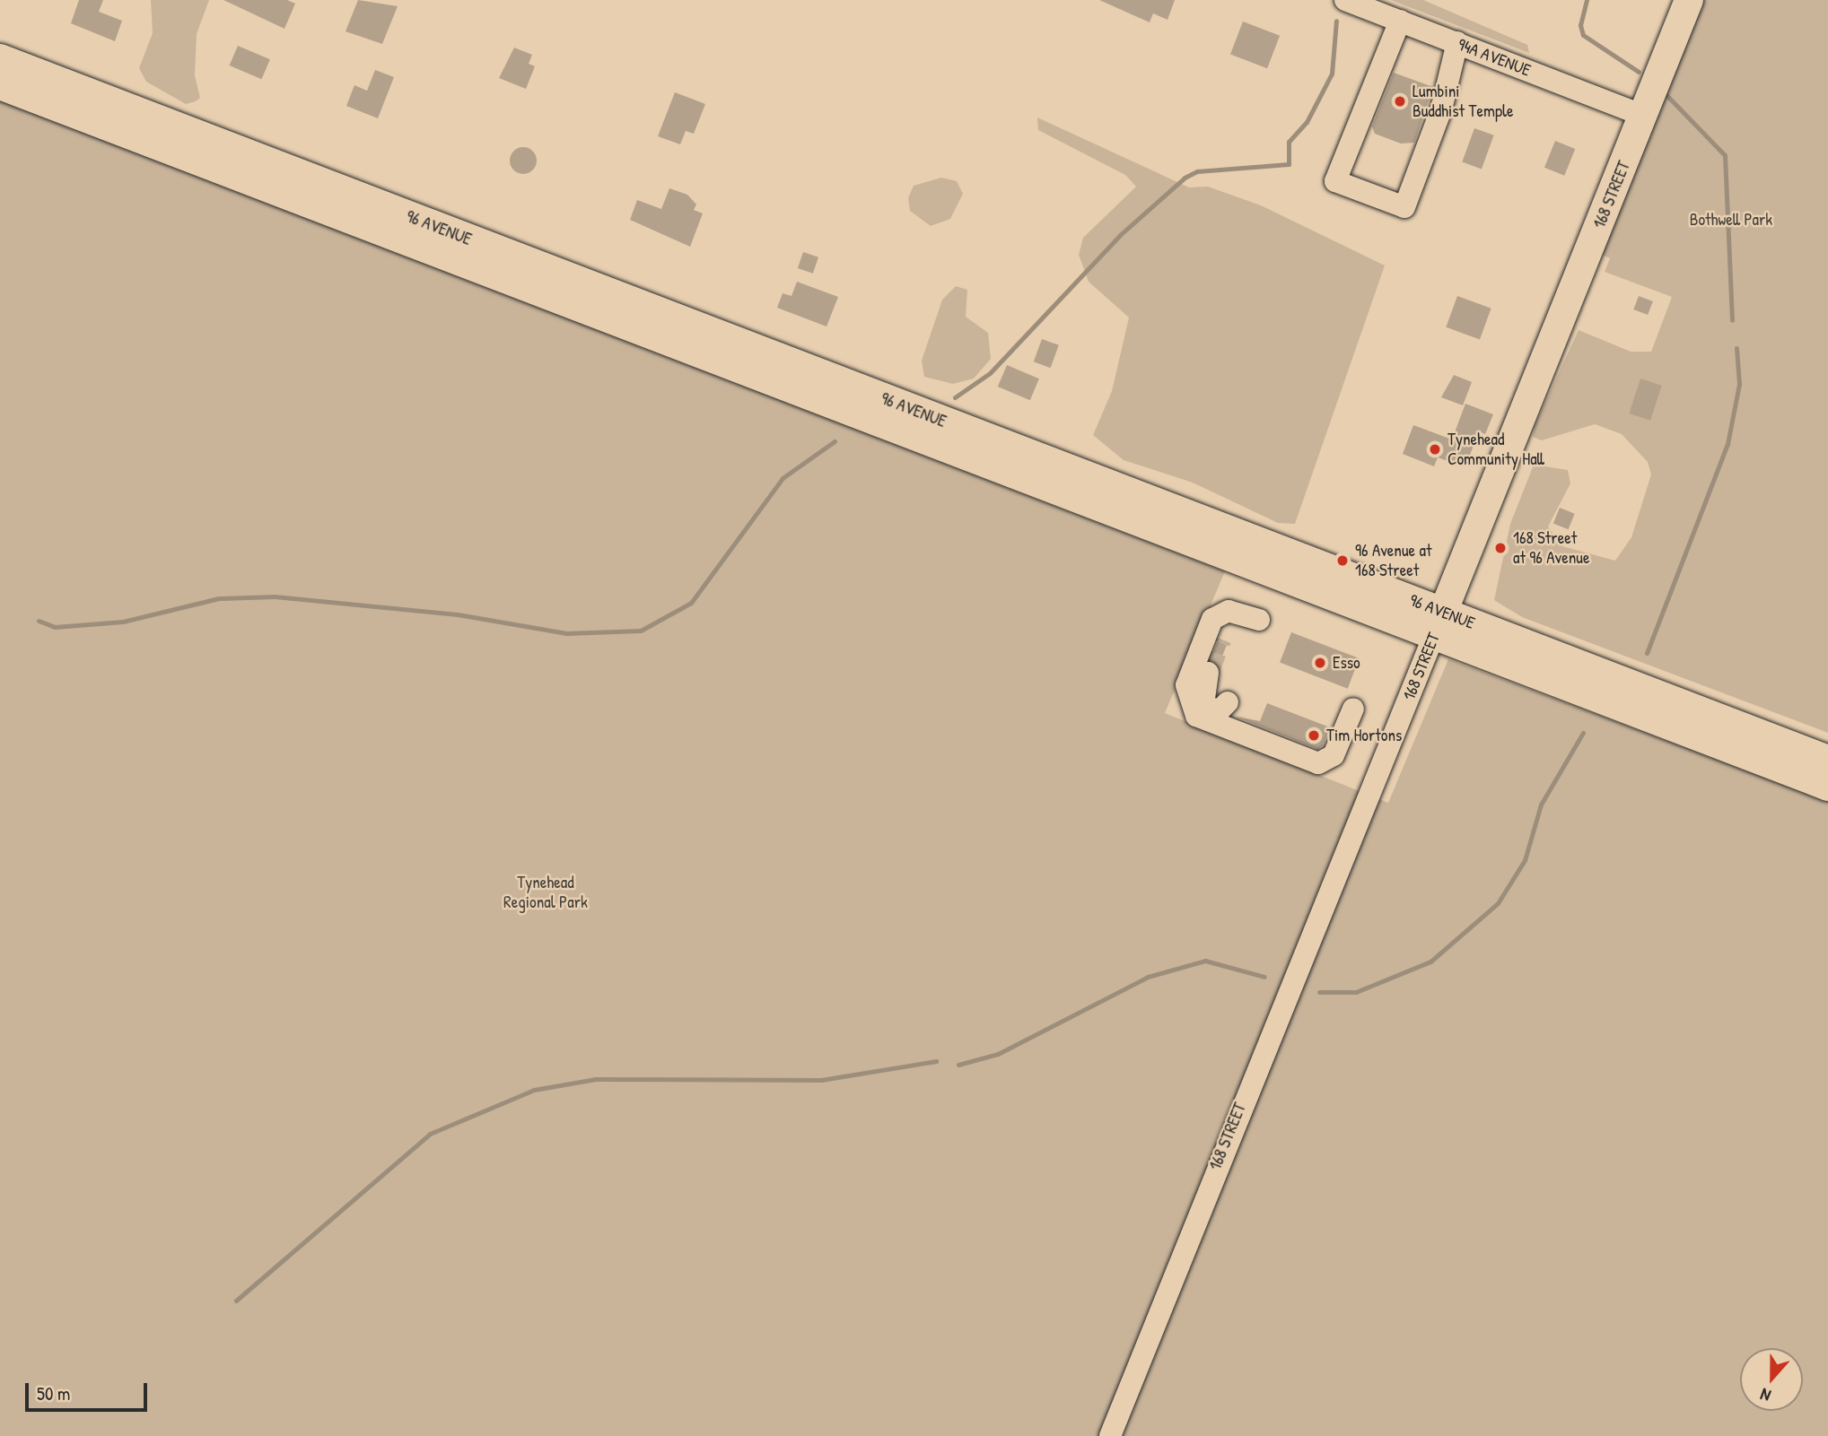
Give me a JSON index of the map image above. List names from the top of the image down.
{
  "streets": {
    "main road": ["168 STREET", "96 AVENUE"],
    "street": ["94A AVENUE"]
  },
  "crossings": [
    ["94A AVENUE", "168 STREET"],
    ["168 STREET", "96 AVENUE"]
  ],
  "parks": ["Bothwell Park", "Tynehead Regional Park"],
  "places": [
    "Lumbini Buddhist Temple",
    "Tynehead Community Hall",
    "168 Street at 96 Avenue",
    "96 Avenue at 168 Street",
    "Esso",
    "Tim Hortons"
  ],
  "scale_bar": "50 m",
  "north": "bottom"
}
